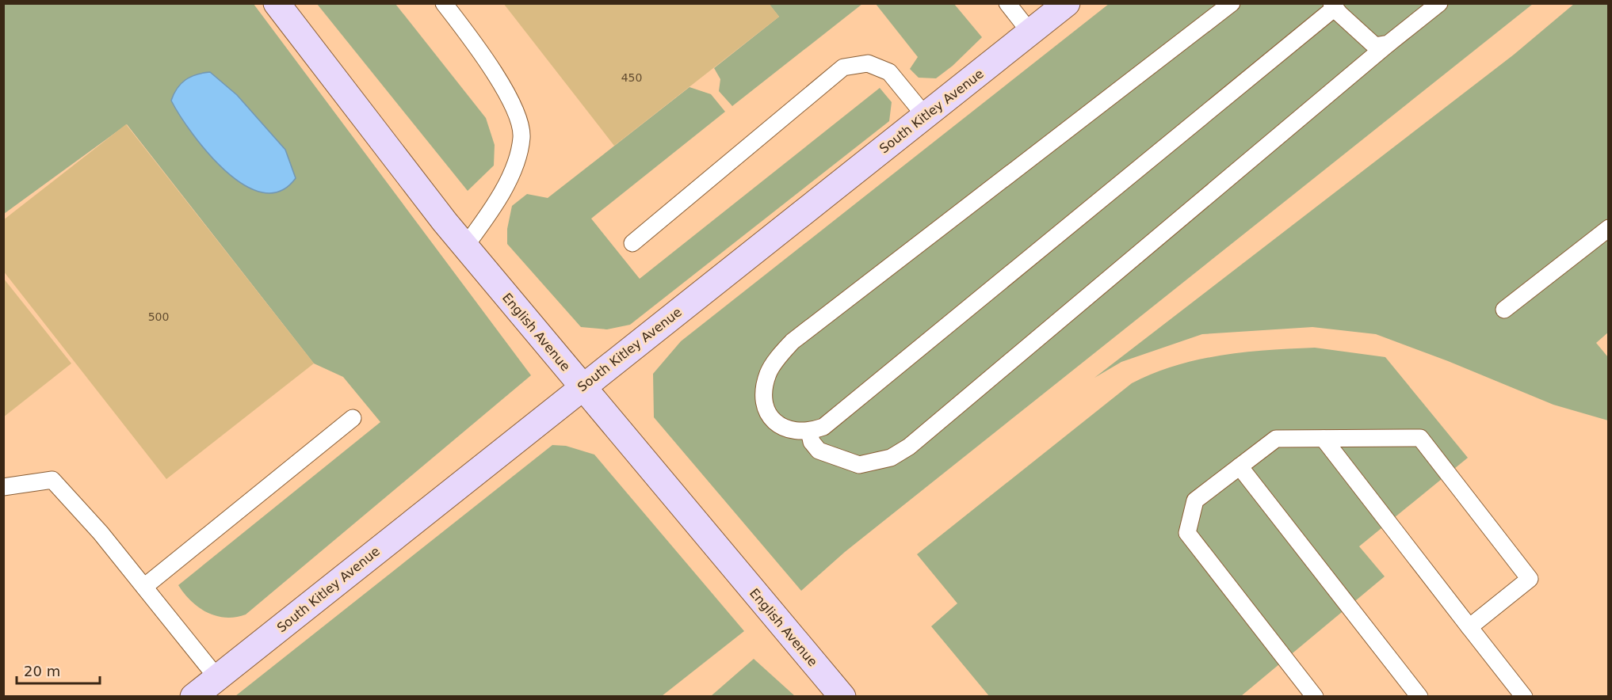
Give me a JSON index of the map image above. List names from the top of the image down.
{
  "streets": {
    "street": ["South Kitley Avenue", "English Avenue"]
  },
  "crossings": [
    ["South Kitley Avenue", "English Avenue"]
  ],
  "house_numbers": ["450", "500"],
  "scale_bar": "20 m"
}
